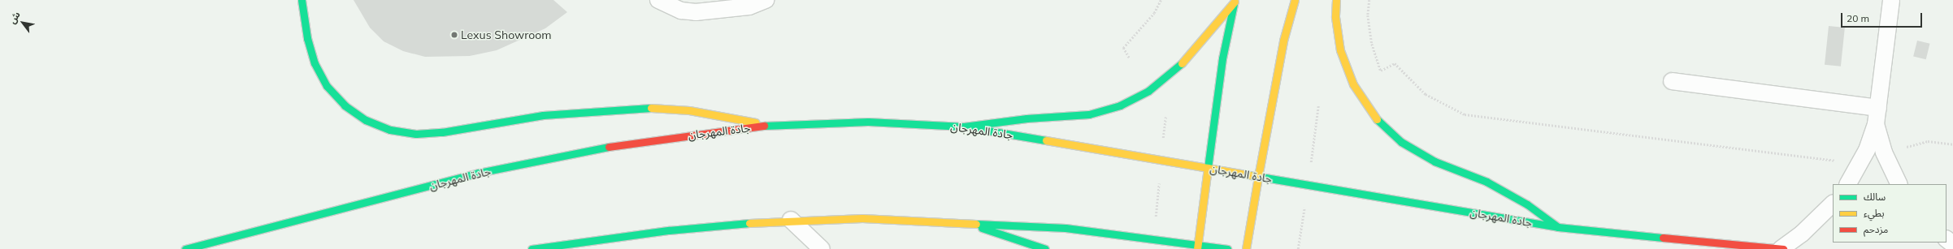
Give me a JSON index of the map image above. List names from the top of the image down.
{
  "streets": {
    "main road": ["جادة المهرجان"]
  },
  "places": ["Lexus Showroom"],
  "legend": ["سالك", "بطيء", "مزدحم"],
  "scale_bar": "20 m",
  "north": "top left"
}
